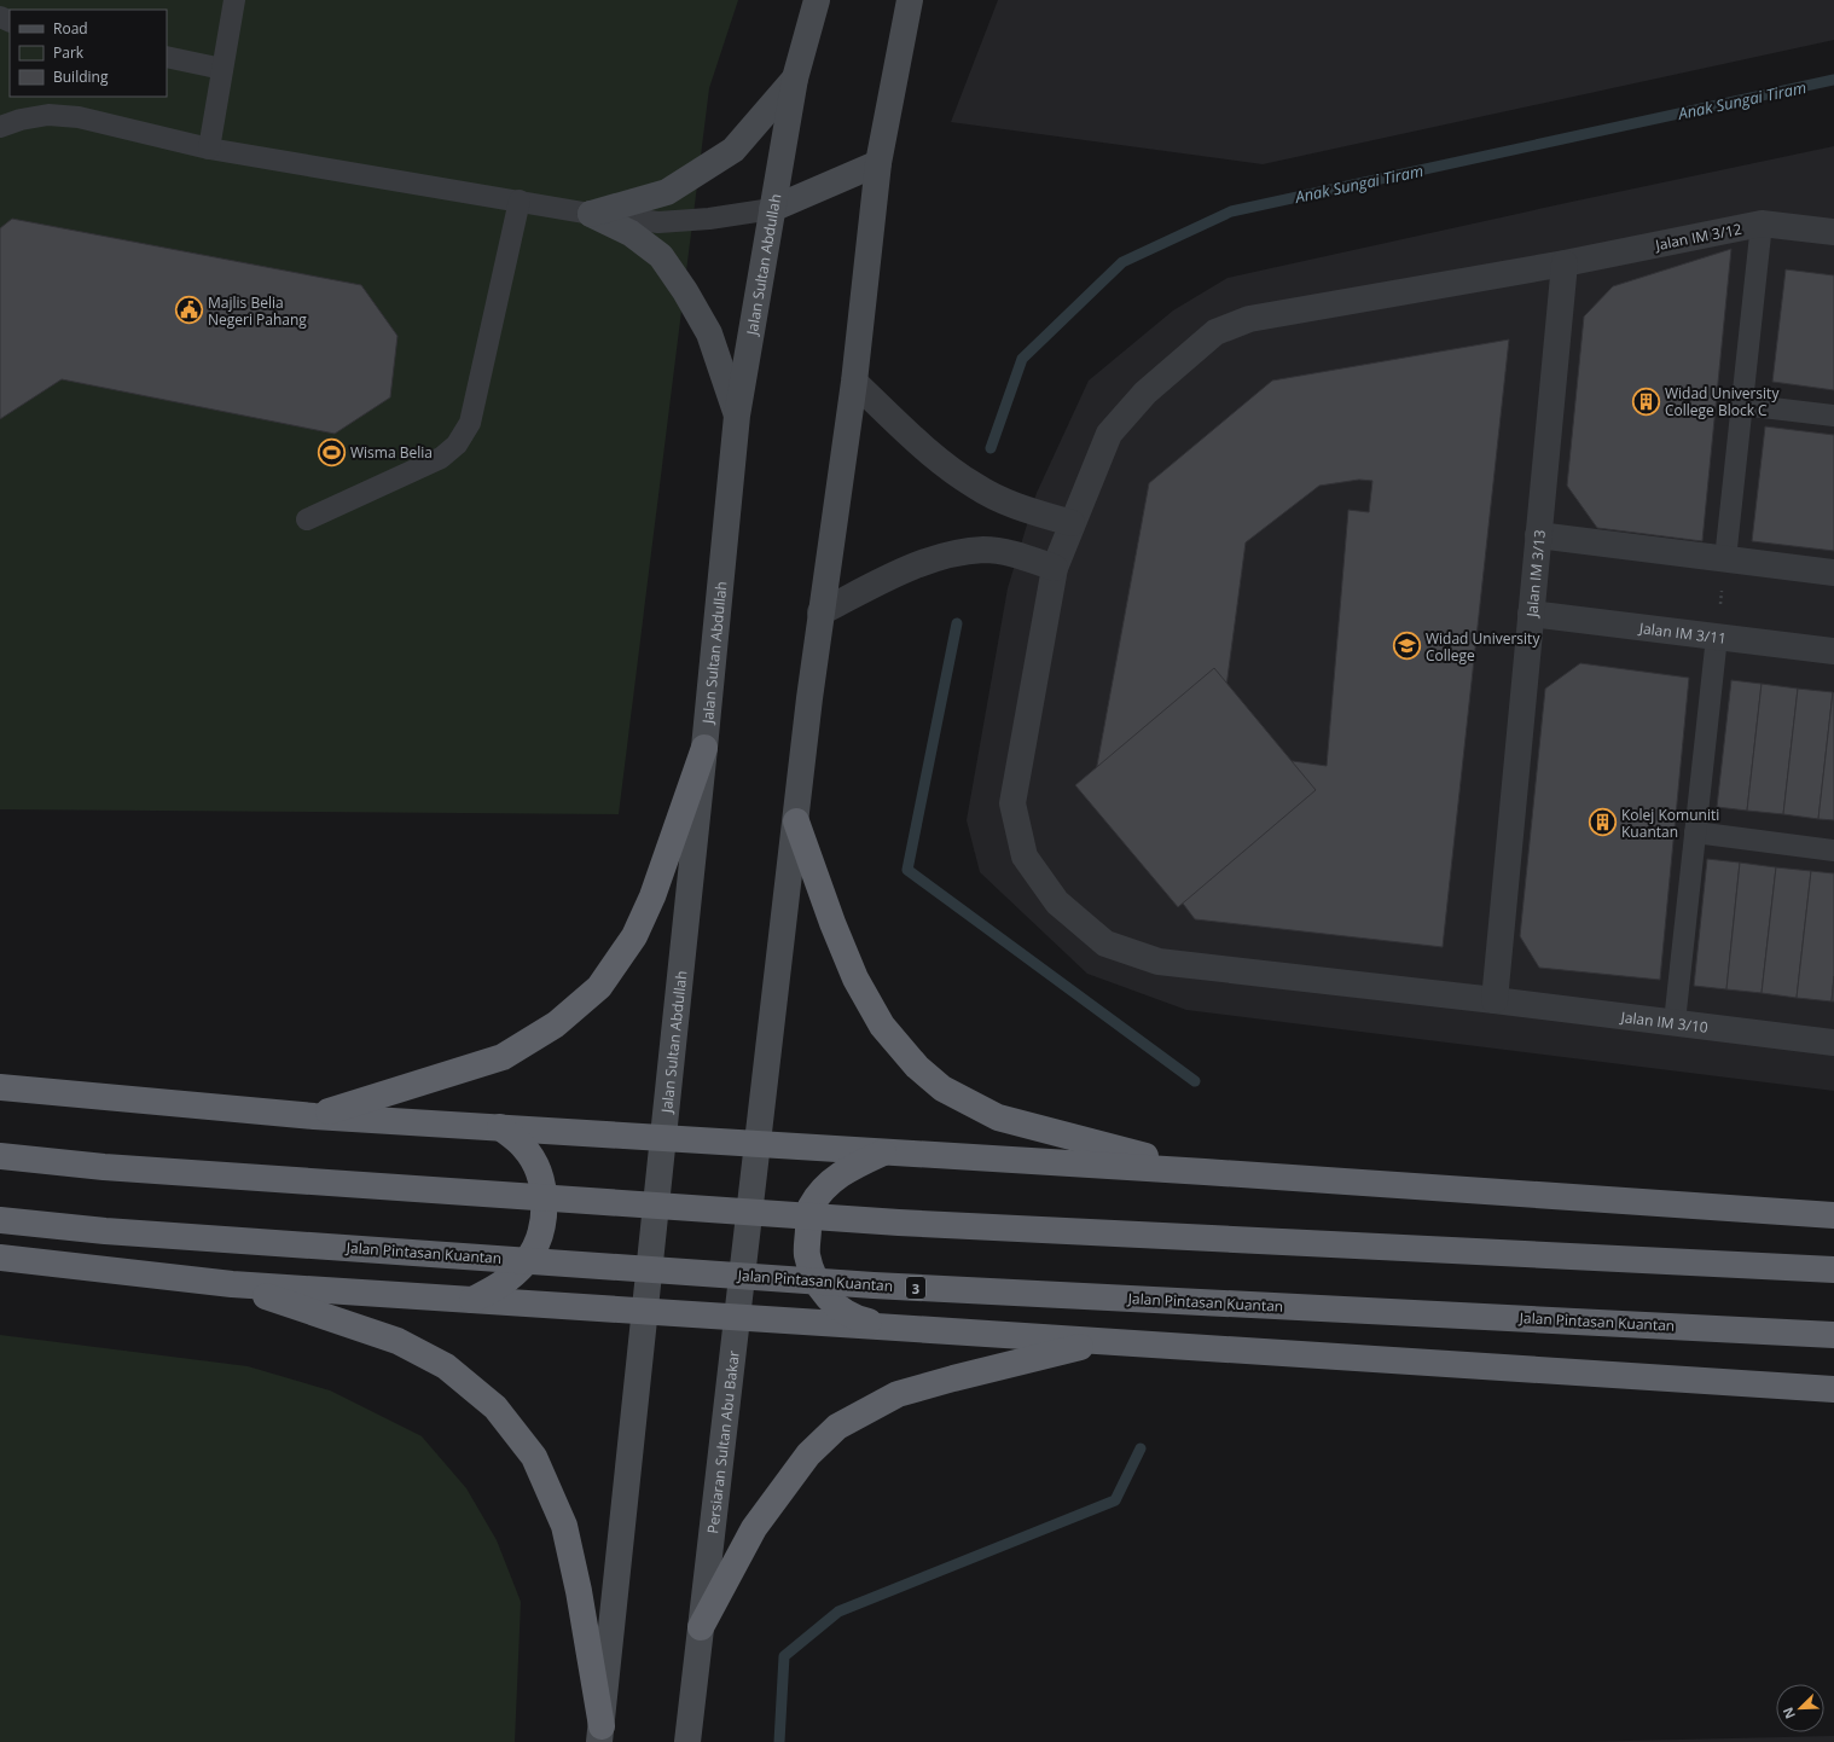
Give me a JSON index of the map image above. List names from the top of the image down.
{
  "streets": {
    "highway": ["Jalan Pintasan Kuantan", "3"],
    "main road": ["Jalan Sultan Abdullah", "Persiaran Sultan Abu Bakar"],
    "street": [
      "Jalan IM 3/12",
      "Jalan IM 3/13",
      "Jalan IM 3/11",
      "Jalan IM 3/10"
    ]
  },
  "crossings": [
    ["Jalan IM 3/12", "Jalan IM 3/13"],
    ["Jalan IM 3/12", "Jalan IM 3/10"],
    ["Jalan IM 3/13", "Jalan IM 3/11"],
    ["Jalan IM 3/13", "Jalan IM 3/10"]
  ],
  "water": ["Anak Sungai Tiram"],
  "places": {
    "public building": ["Majlis Belia Negeri Pahang"],
    "building": ["Widad University College Block C", "Kolej Komuniti Kuantan"],
    "sports": ["Wisma Belia"],
    "school or university": ["Widad University College"]
  },
  "legend": ["Road", "Park", "Building"],
  "north": "bottom left"
}
